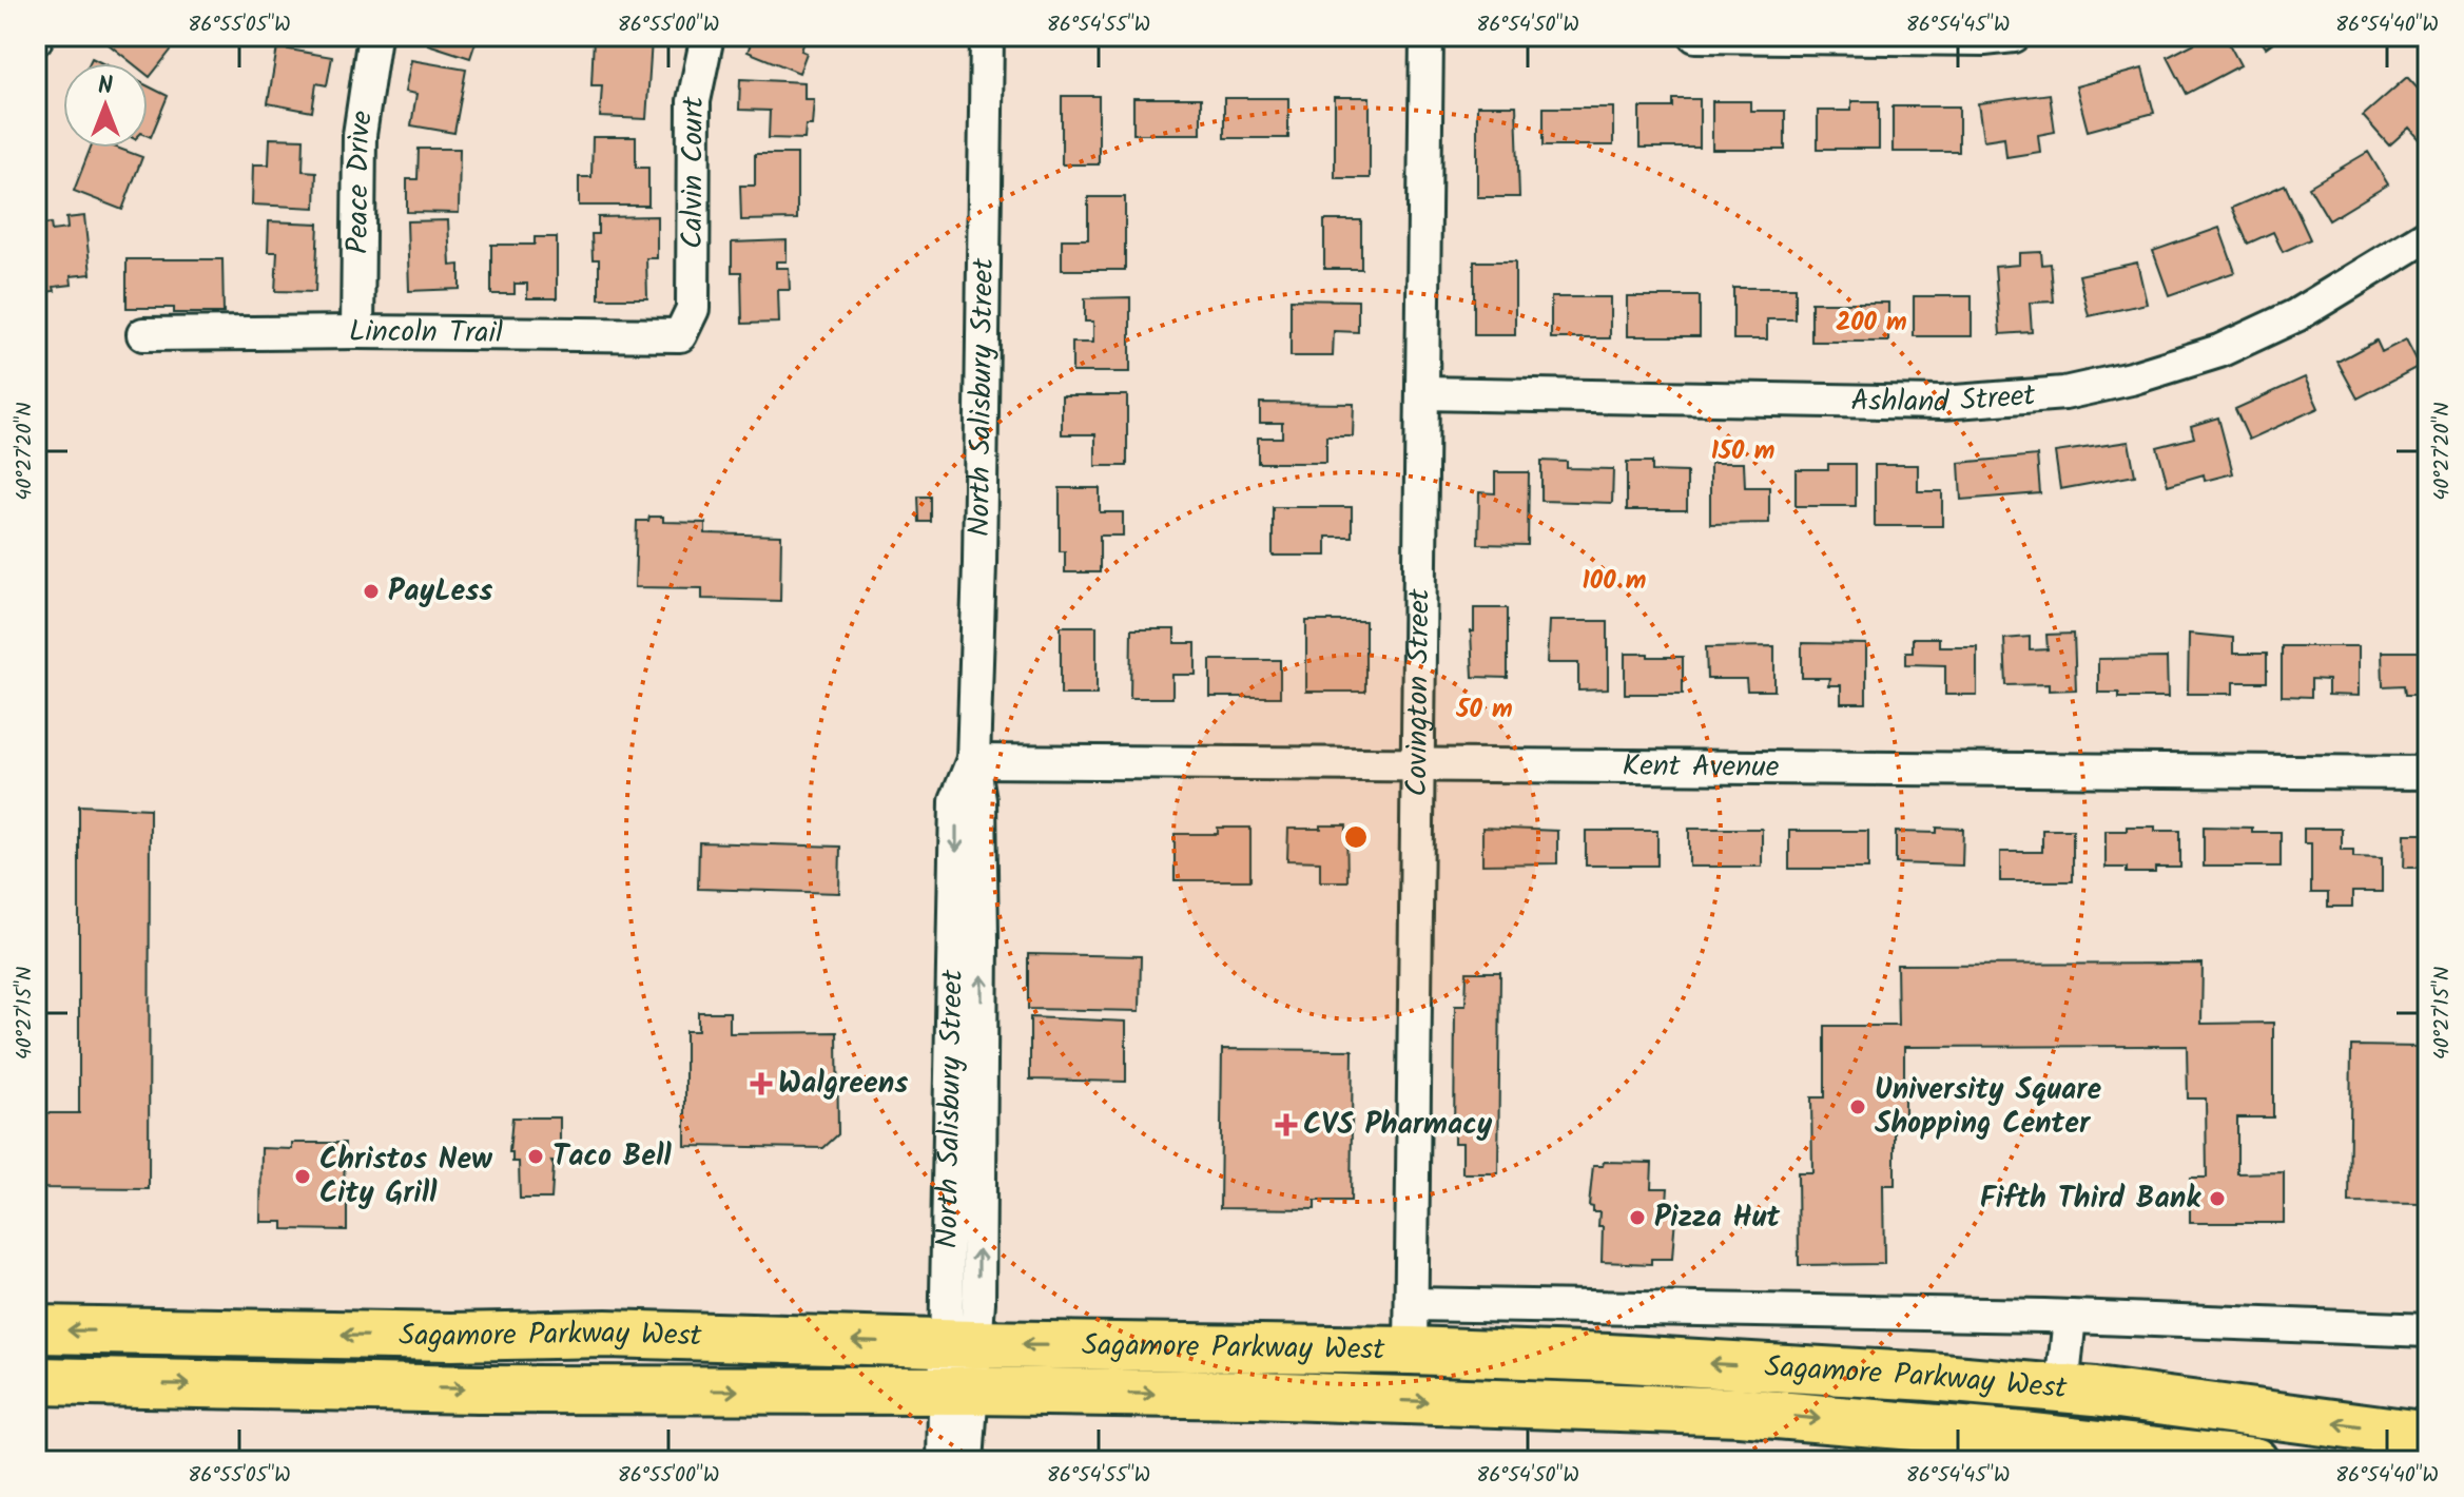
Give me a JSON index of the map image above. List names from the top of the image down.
{
  "streets": {
    "highway": ["Sagamore Parkway West"],
    "street": [
      "Calvin Court",
      "Peace Drive",
      "Lincoln Trail",
      "Ashland Street",
      "North Salisbury Street",
      "Covington Street",
      "Kent Avenue"
    ]
  },
  "crossings": [
    ["Calvin Court", "Lincoln Trail"],
    ["Peace Drive", "Lincoln Trail"],
    ["Ashland Street", "Covington Street"],
    ["North Salisbury Street", "Kent Avenue"],
    ["North Salisbury Street", "Sagamore Parkway West"],
    ["Covington Street", "Kent Avenue"],
    ["Covington Street", "Sagamore Parkway West"]
  ],
  "places": {
    "other": [
      "PayLess",
      "University Square Shopping Center",
      "Taco Bell",
      "Christos New City Grill",
      "Fifth Third Bank",
      "Pizza Hut"
    ],
    "health": ["Walgreens", "CVS Pharmacy"]
  },
  "north": "top",
  "coordinates": [
    "86°55'05\"W",
    "86°55'00\"W",
    "86°54'55\"W",
    "86°54'50\"W",
    "86°54'45\"W",
    "86°54'40\"W",
    "40°27'20\"N",
    "40°27'15\"N"
  ],
  "rings": [
    "200 m",
    "150 m",
    "100 m",
    "50 m"
  ]
}
